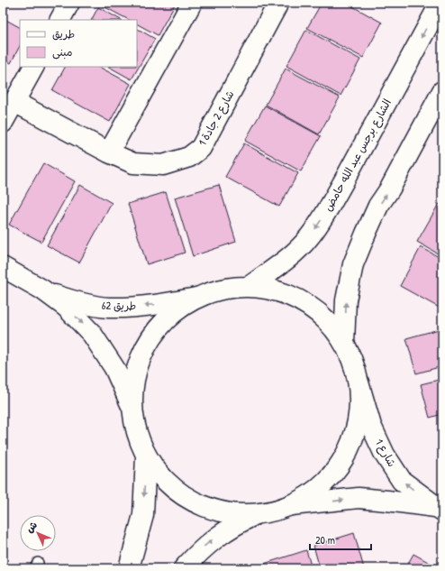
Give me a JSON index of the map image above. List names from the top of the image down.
{
  "streets": {
    "street": [
      "شارع 2 جادة 1",
      "الشارع برجس عبد الله حامض",
      "طريق 62",
      "شارع 1"
    ]
  },
  "legend": ["طريق", "مبنى"],
  "scale_bar": "20 m",
  "north": "top left"
}
